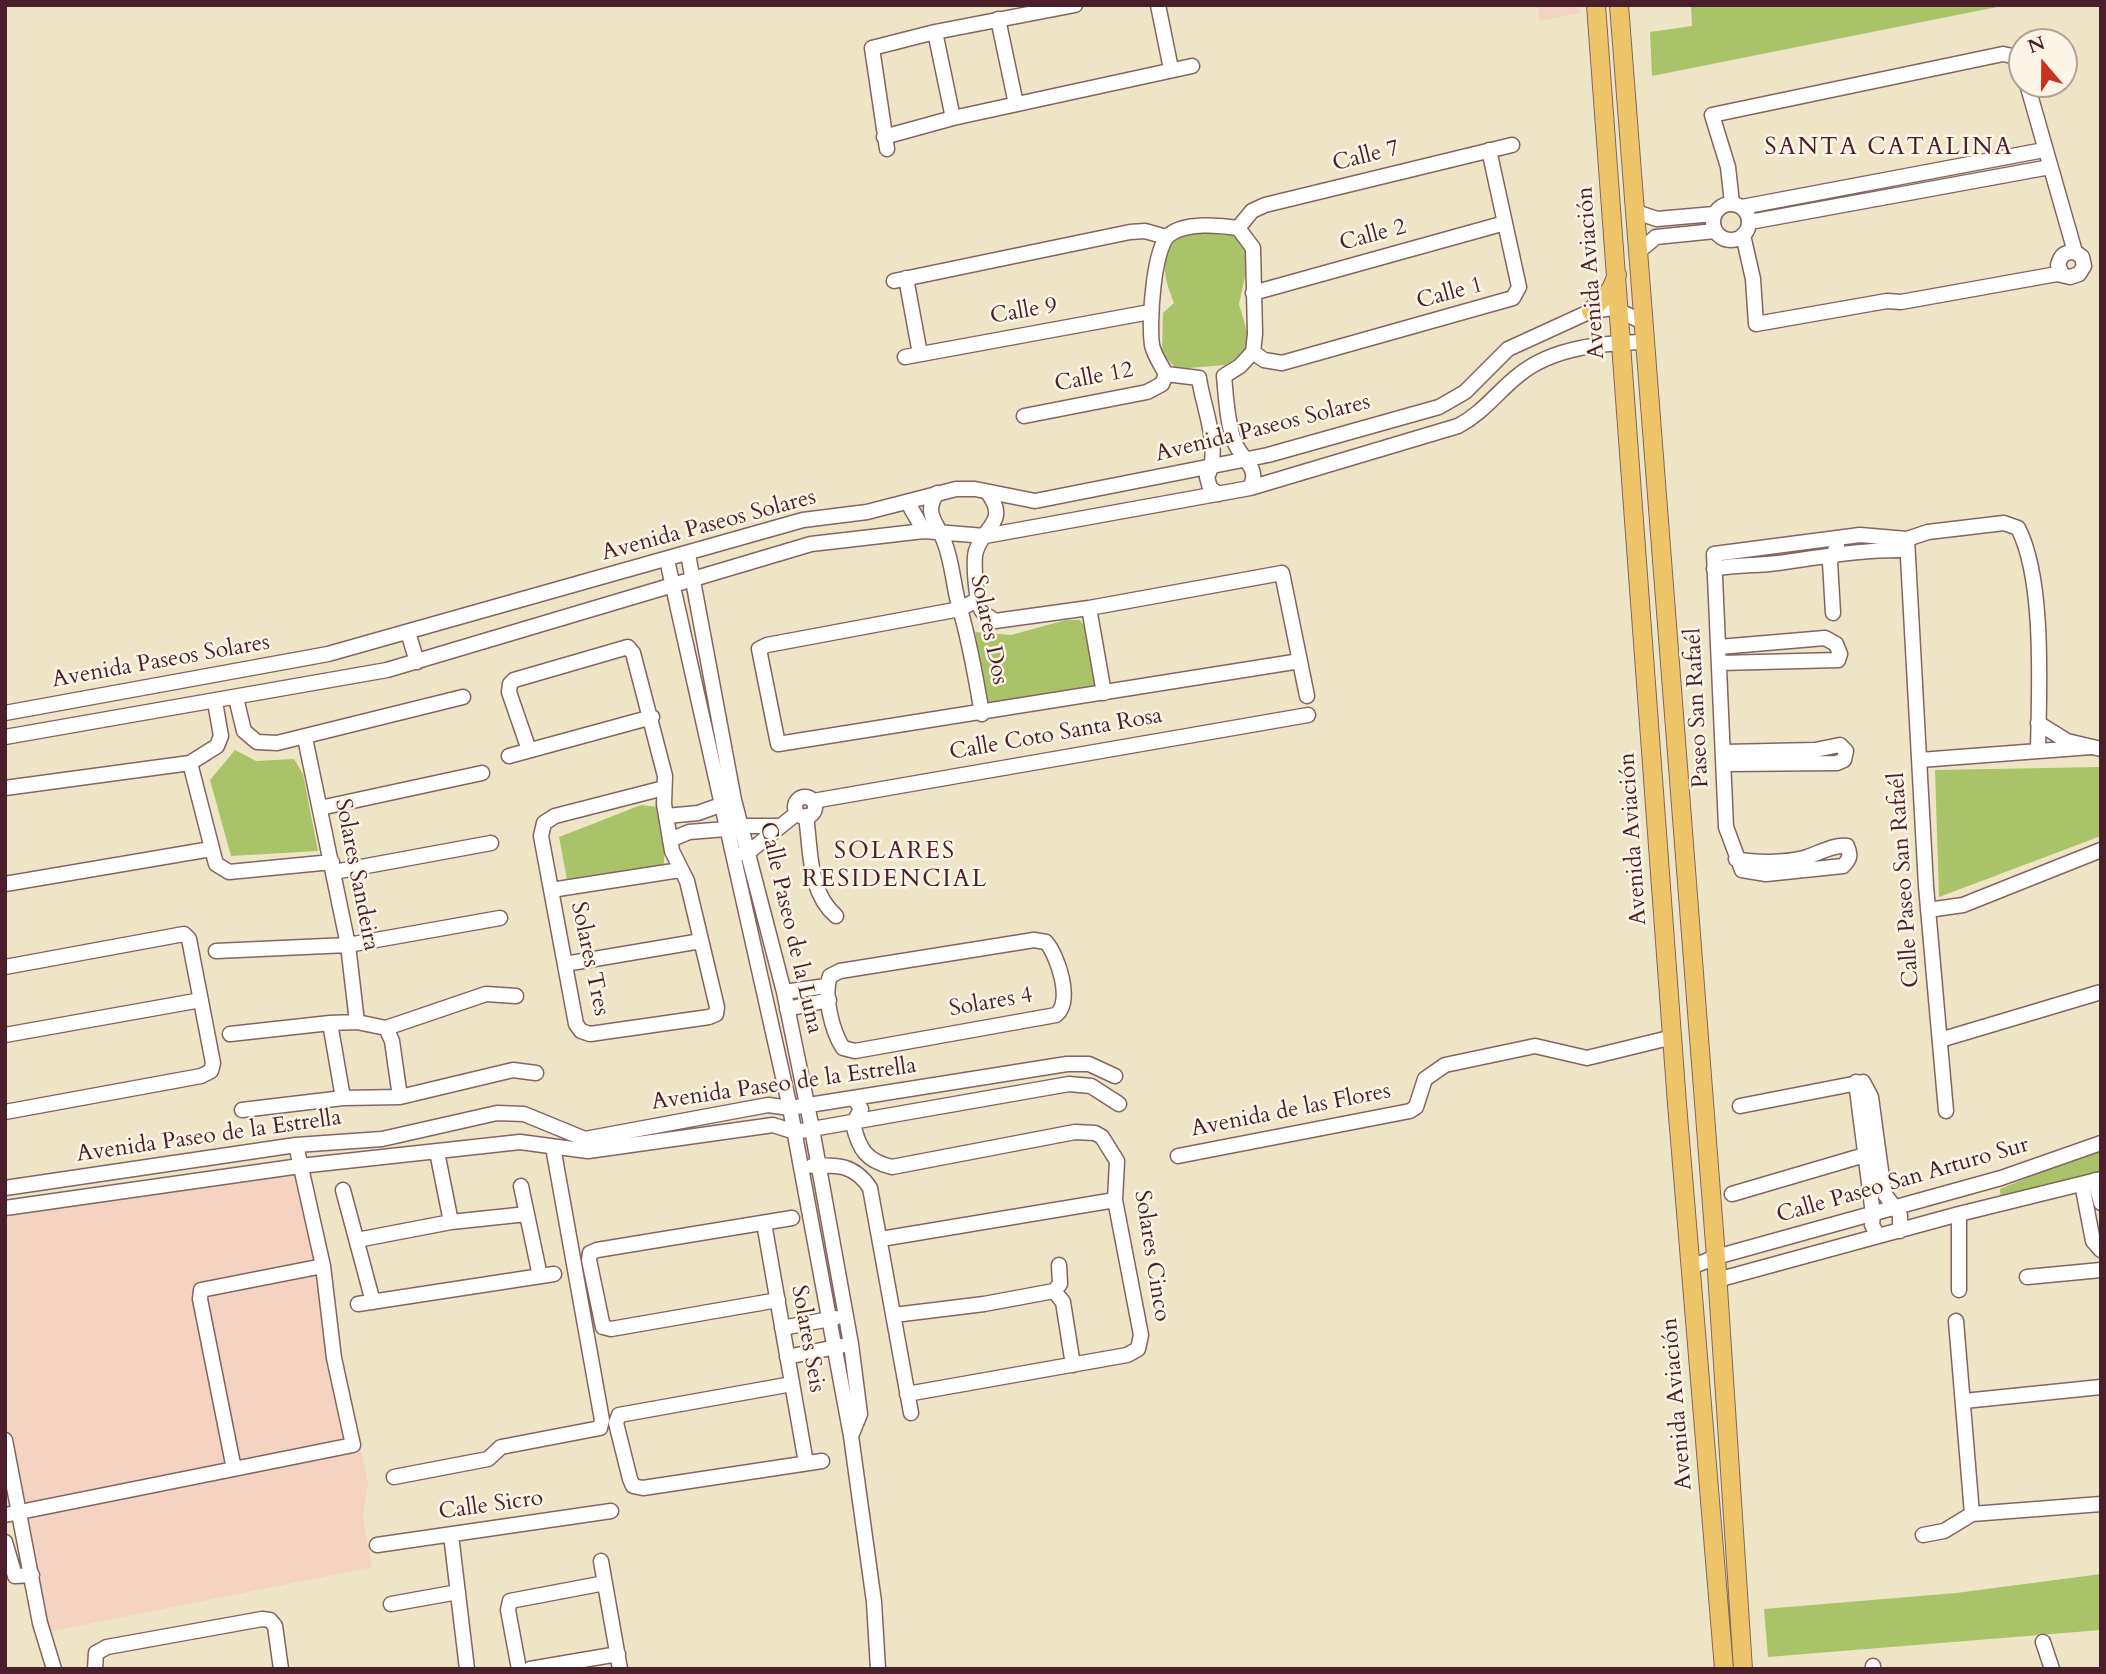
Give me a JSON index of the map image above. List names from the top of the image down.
{
  "streets": {
    "main road": ["Avenida Aviación"],
    "street": [
      "Calle 7",
      "Calle 2",
      "Calle 1",
      "Calle 9",
      "Calle 12",
      "Avenida Paseos Solares",
      "Solares Dos",
      "Paseo San Rafaél",
      "Calle Coto Santa Rosa",
      "Solares Sandeira",
      "Calle Paseo San Rafaél",
      "Calle Paseo de la Luna",
      "Solares Tres",
      "Solares 4",
      "Avenida Paseo de la Estrella",
      "Avenida de las Flores",
      "Calle Paseo San Arturo Sur",
      "Solares Cinco",
      "Solares Seis",
      "Calle Sicro"
    ]
  },
  "crossings": [
    ["Calle 7", "Calle 1"],
    ["Calle 2", "Calle 1"],
    ["Avenida Aviación", "Avenida Paseos Solares"],
    ["Avenida Aviación", "Avenida de las Flores"],
    ["Avenida Aviación", "Calle Paseo San Arturo Sur"],
    ["Avenida Paseos Solares", "Solares Dos"],
    ["Avenida Paseos Solares", "Calle Paseo de la Luna"],
    ["Calle Coto Santa Rosa", "Calle Paseo de la Luna"],
    ["Calle Paseo de la Luna", "Solares 4"],
    ["Calle Paseo de la Luna", "Avenida Paseo de la Estrella"]
  ],
  "districts": ["SANTA CATALINA", "SOLARES RESIDENCIAL"],
  "north": "top"
}
